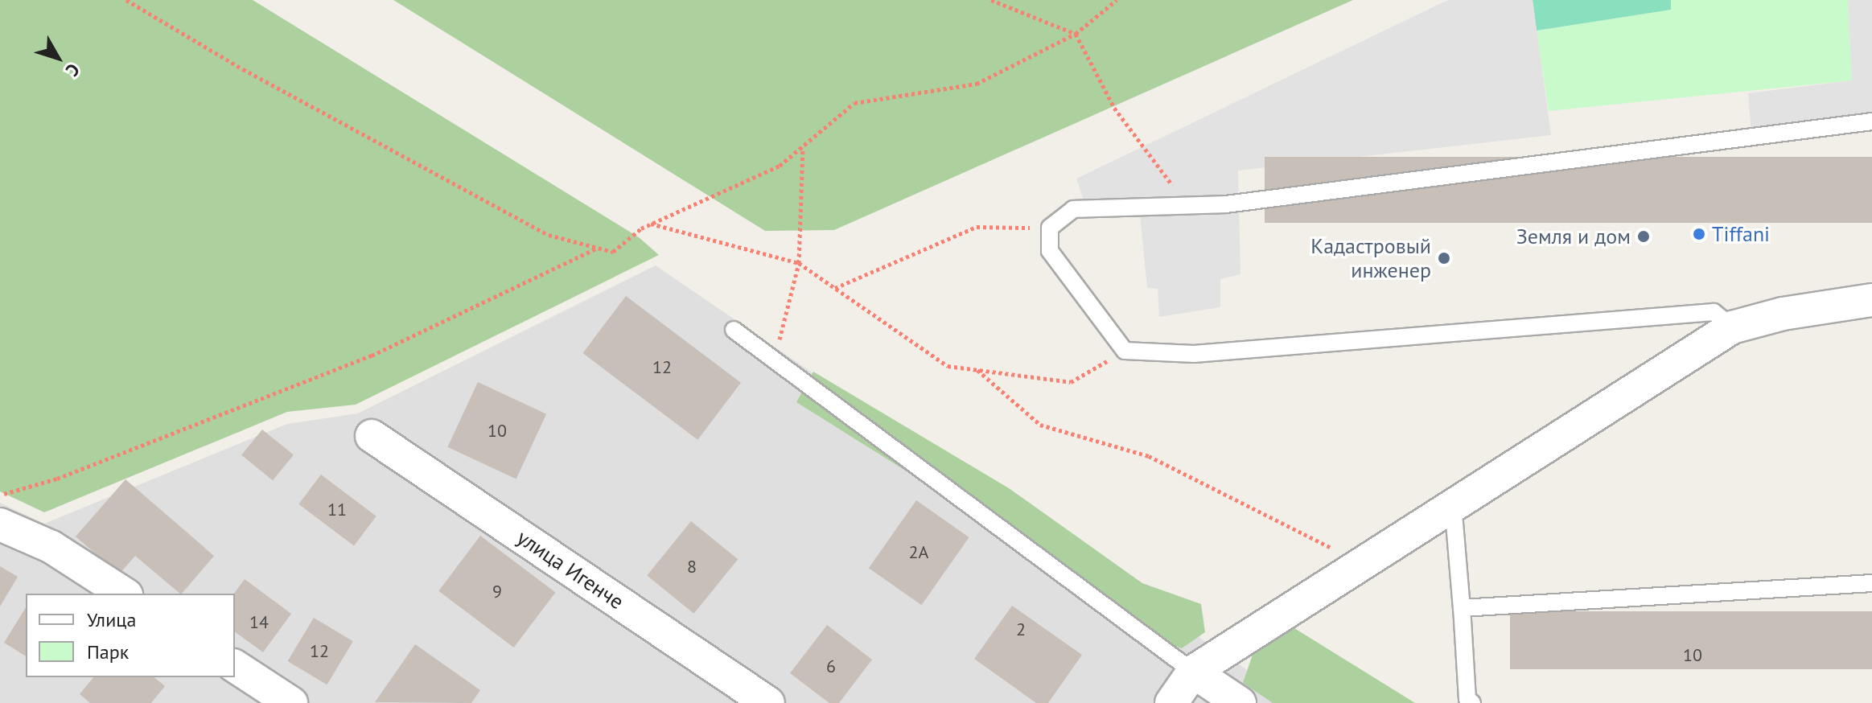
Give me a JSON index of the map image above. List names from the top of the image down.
{
  "streets": {
    "street": ["улица Игенче"]
  },
  "places": ["Tiffani", "Земля и дом", "Кадастровый инженер"],
  "house_numbers": [
    "12",
    "10",
    "11",
    "2А",
    "8",
    "9",
    "14",
    "2",
    "12",
    "10",
    "6"
  ],
  "legend": ["Улица", "Парк"],
  "north": "bottom right"
}
